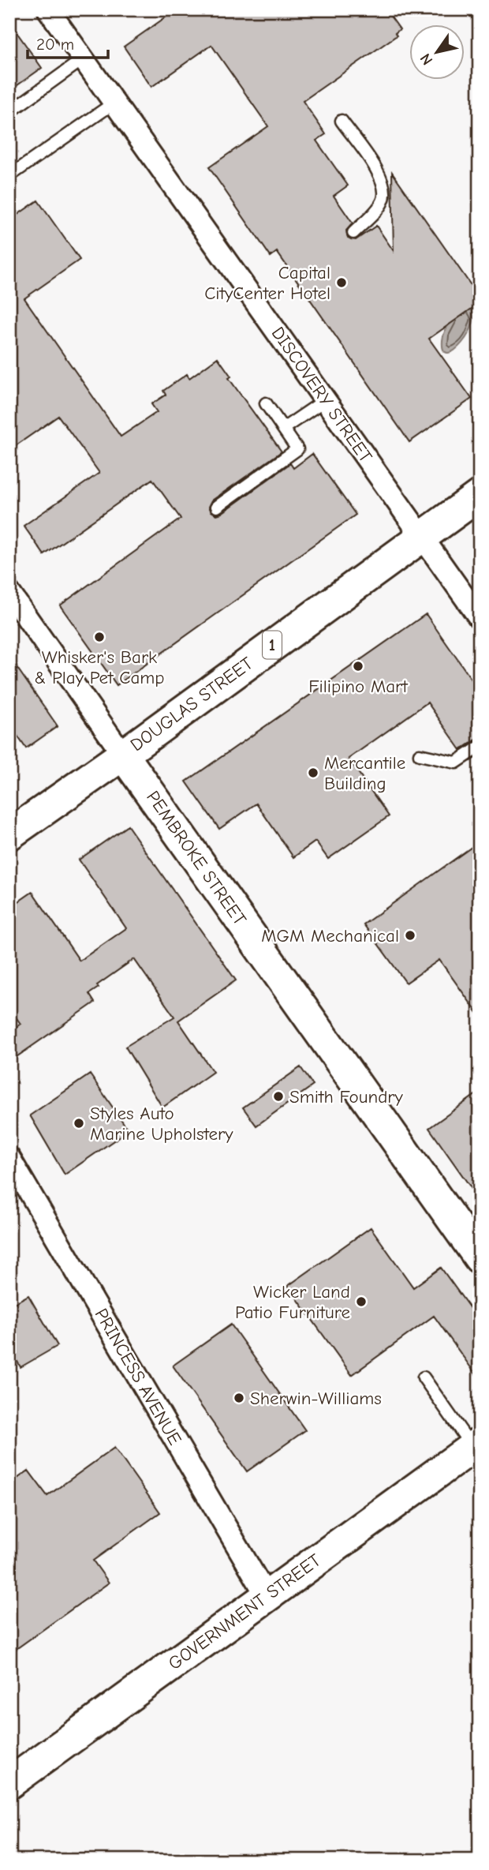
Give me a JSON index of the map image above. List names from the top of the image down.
{
  "streets": {
    "main road": [
      "1",
      "DOUGLAS STREET",
      "PEMBROKE STREET",
      "GOVERNMENT STREET"
    ],
    "street": ["DISCOVERY STREET", "PRINCESS AVENUE"]
  },
  "crossings": [
    ["DISCOVERY STREET", "DOUGLAS STREET"],
    ["DOUGLAS STREET", "PEMBROKE STREET"],
    ["PRINCESS AVENUE", "GOVERNMENT STREET"]
  ],
  "places": [
    "Capital CityCenter Hotel",
    "Whisker's Bark & Play Pet Camp",
    "Filipino Mart",
    "Mercantile Building",
    "MGM Mechanical",
    "Smith Foundry",
    "Styles Auto Marine Upholstery",
    "Wicker Land Patio Furniture",
    "Sherwin-Williams"
  ],
  "scale_bar": "20 m",
  "north": "bottom left"
}
